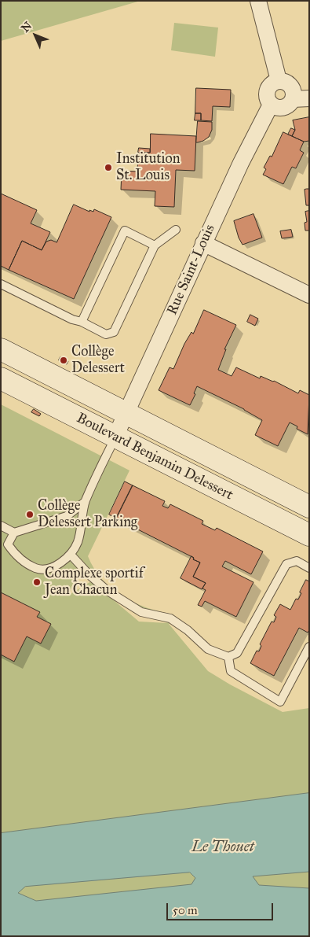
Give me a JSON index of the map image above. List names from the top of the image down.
{
  "streets": {
    "main road": ["Boulevard Benjamin Delessert"],
    "street": ["Rue Saint-Louis"]
  },
  "crossings": [
    ["Rue Saint-Louis", "Boulevard Benjamin Delessert"]
  ],
  "water": ["Le Thouet"],
  "places": [
    "Institution St. Louis",
    "Collège Delessert",
    "Collège Delessert Parking",
    "Complexe sportif Jean Chacun"
  ],
  "scale_bar": "50 m",
  "north": "top left"
}
